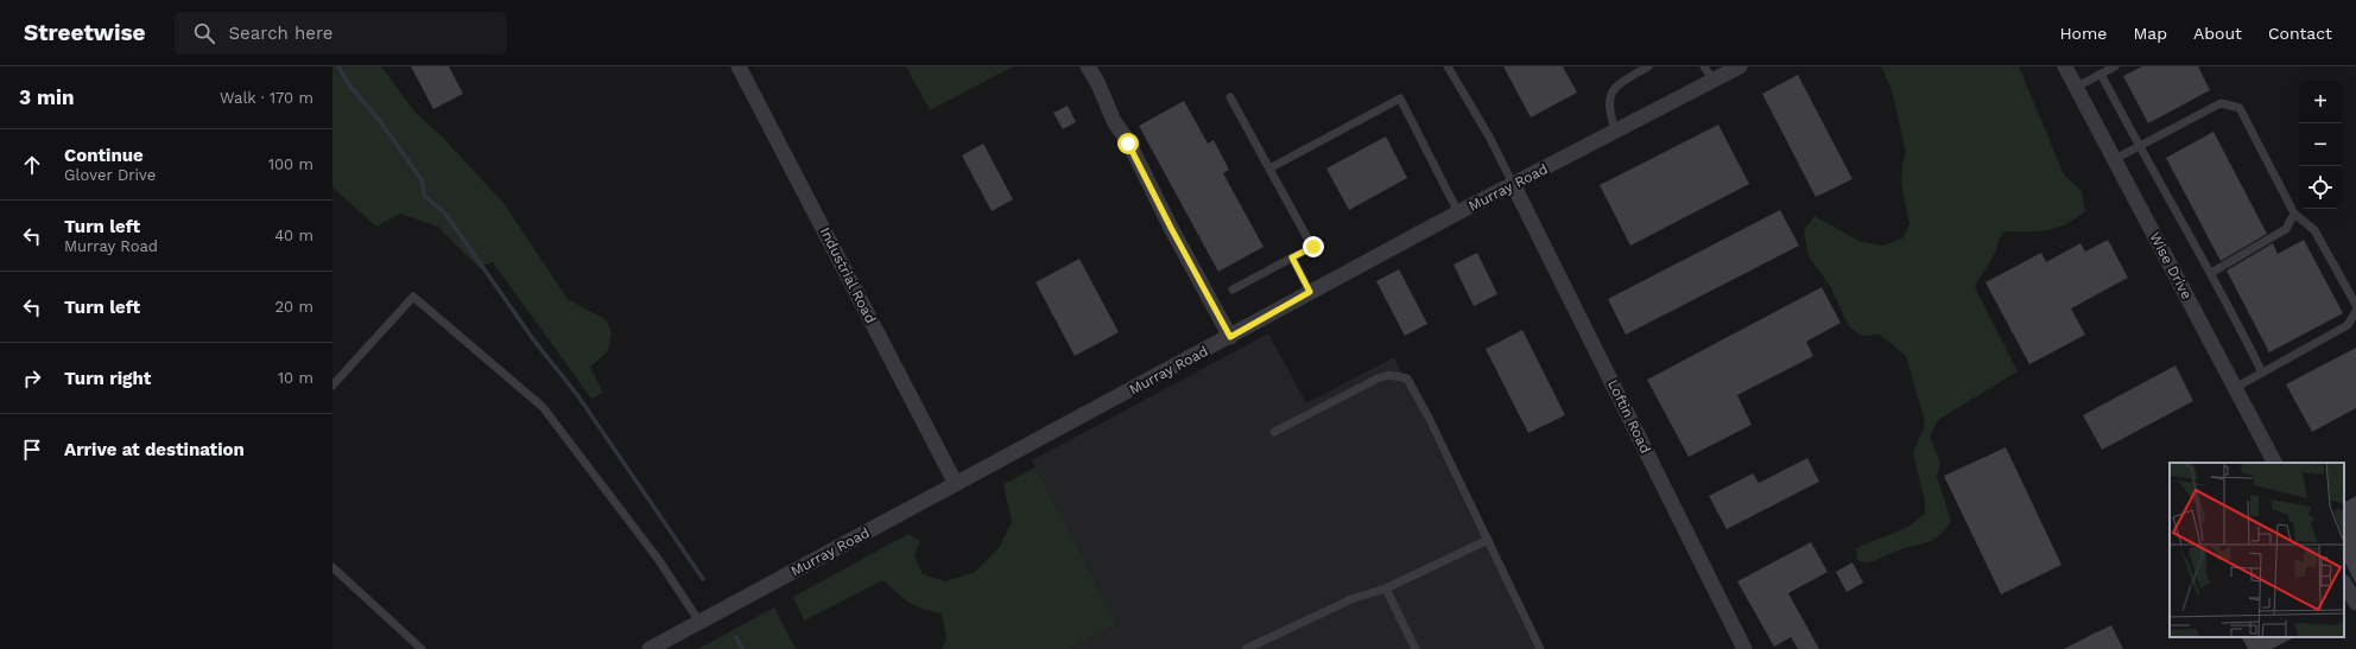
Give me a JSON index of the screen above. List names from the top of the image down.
{
  "streets": {
    "street": [
      "Murray Road",
      "Wise Drive",
      "Industrial Road",
      "Loftin Road"
    ]
  },
  "crossings": [
    ["Murray Road", "Industrial Road"],
    ["Murray Road", "Loftin Road"]
  ],
  "page": {
    "header": "Streetwise",
    "search": "Search here",
    "nav": [
      "Home",
      "Map",
      "About",
      "Contact"
    ],
    "heading": ["3 min", "Walk · 170 m"],
    "map_buttons": ["+", "−"],
    "list": [
      ["Continue", "Glover Drive", "100 m"],
      ["Turn left", "Murray Road", "40 m"],
      ["Turn left", "20 m"],
      ["Turn right", "10 m"],
      "Arrive at destination"
    ]
  }
}
